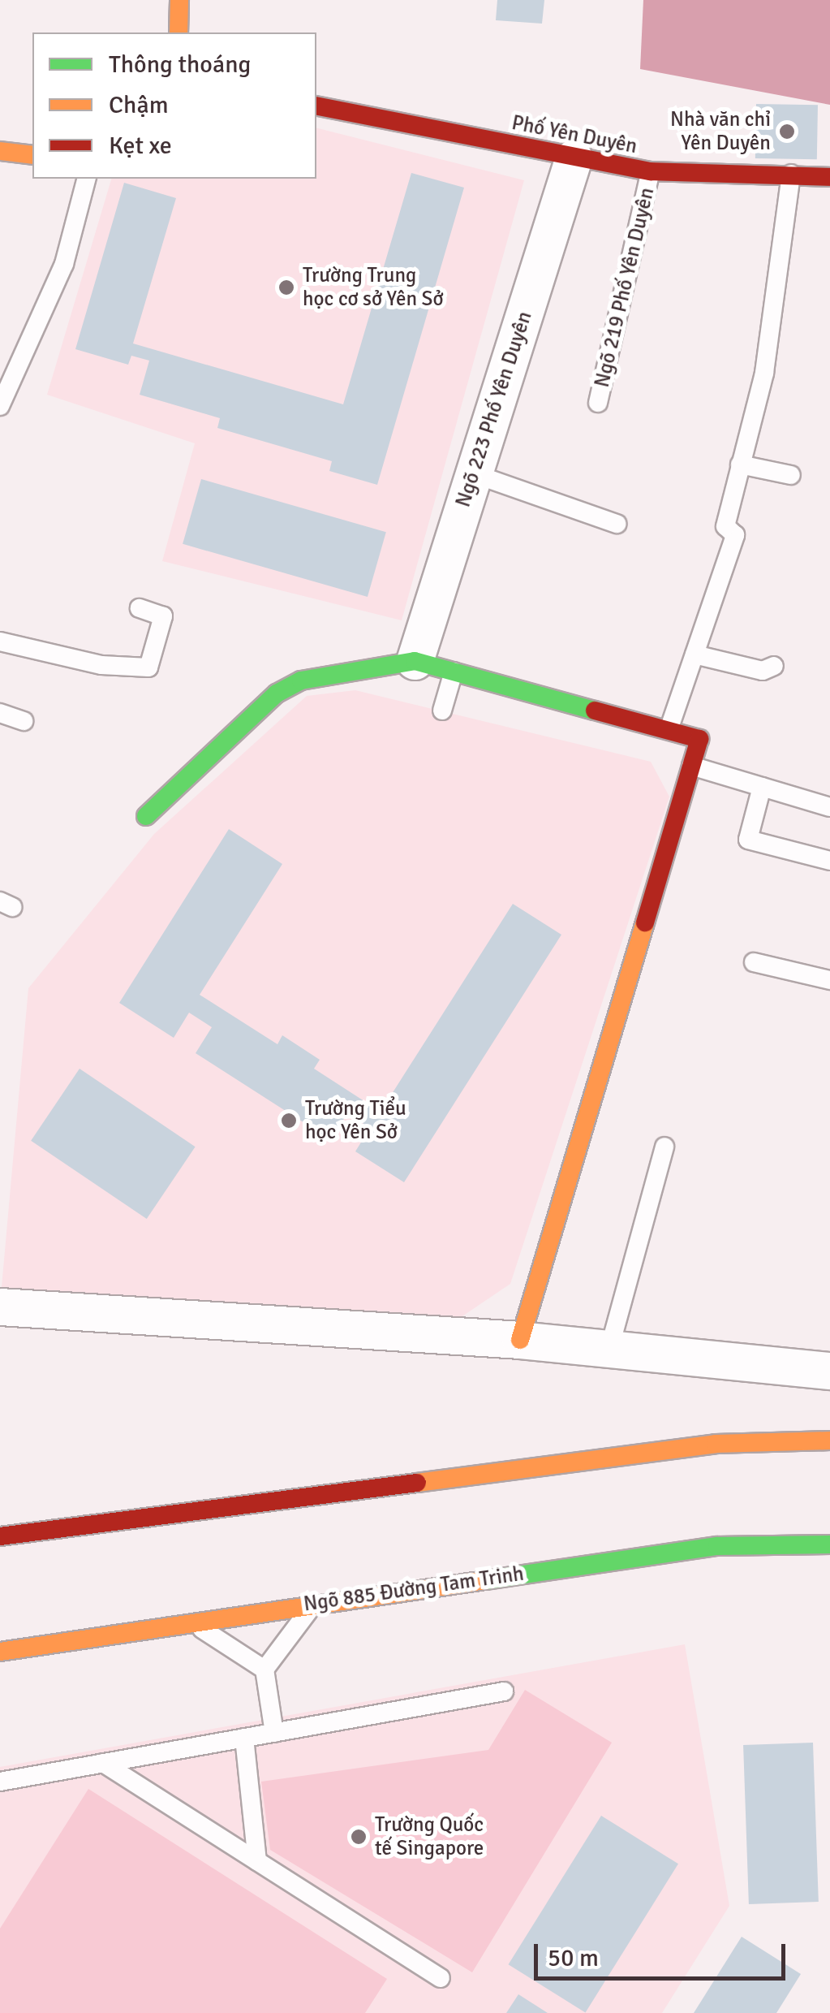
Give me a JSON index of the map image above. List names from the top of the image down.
{
  "streets": {
    "street": ["Phố Yên Duyên", "Ngõ 223 Phố Yên Duyên", "Ngõ 885 Đường Tam Trinh"],
    "lane": ["Ngõ 219 Phố Yên Duyên"]
  },
  "crossings": [
    ["Phố Yên Duyên", "Ngõ 219 Phố Yên Duyên"],
    ["Phố Yên Duyên", "Ngõ 223 Phố Yên Duyên"]
  ],
  "places": [
    "Nhà văn chỉ Yên Duyên",
    "Trường Trung học cơ sở Yên Sở",
    "Trường Tiểu học Yên Sở",
    "Trường Quốc tế Singapore"
  ],
  "legend": ["Thông thoáng", "Chậm", "Kẹt xe"],
  "scale_bar": "50 m"
}
